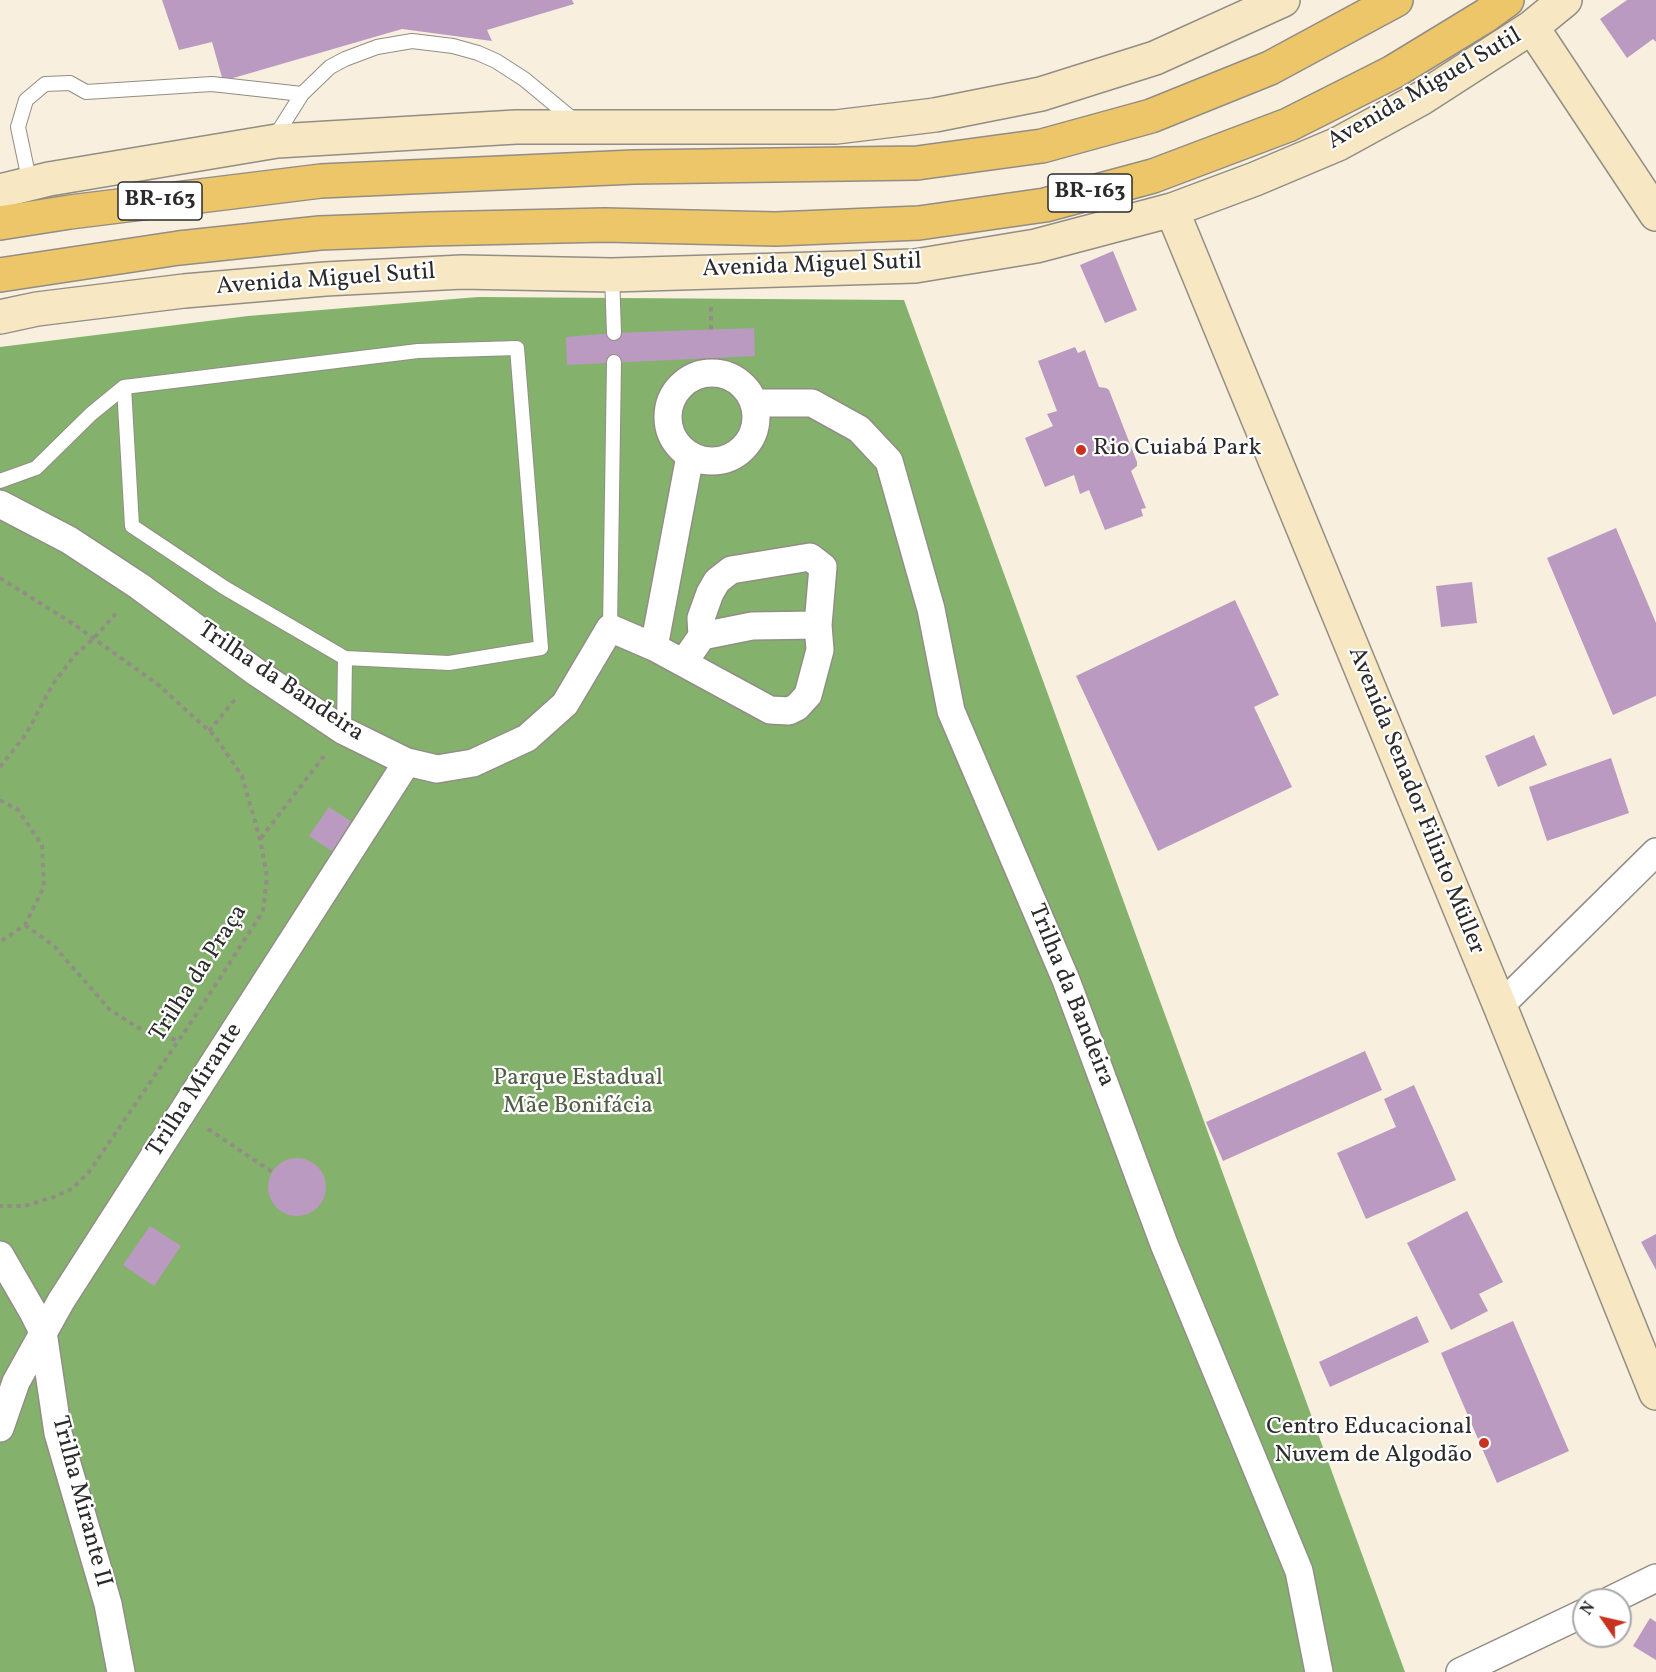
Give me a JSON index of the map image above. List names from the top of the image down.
{
  "streets": {
    "highway": ["Avenida Miguel Sutil", "BR-163"],
    "main road": ["Avenida Senador Filinto Müller"],
    "street": ["Trilha da Bandeira", "Trilha Mirante", "Trilha Mirante II"],
    "path": ["Trilha da Praça"]
  },
  "crossings": [
    ["Avenida Miguel Sutil", "Avenida Senador Filinto Müller"],
    ["Trilha da Bandeira", "Trilha Mirante"],
    ["Trilha Mirante", "Trilha Mirante II"]
  ],
  "parks": ["Parque Estadual Mãe Bonifácia"],
  "places": ["Rio Cuiabá Park", "Centro Educacional Nuvem de Algodão"],
  "north": "top left"
}
